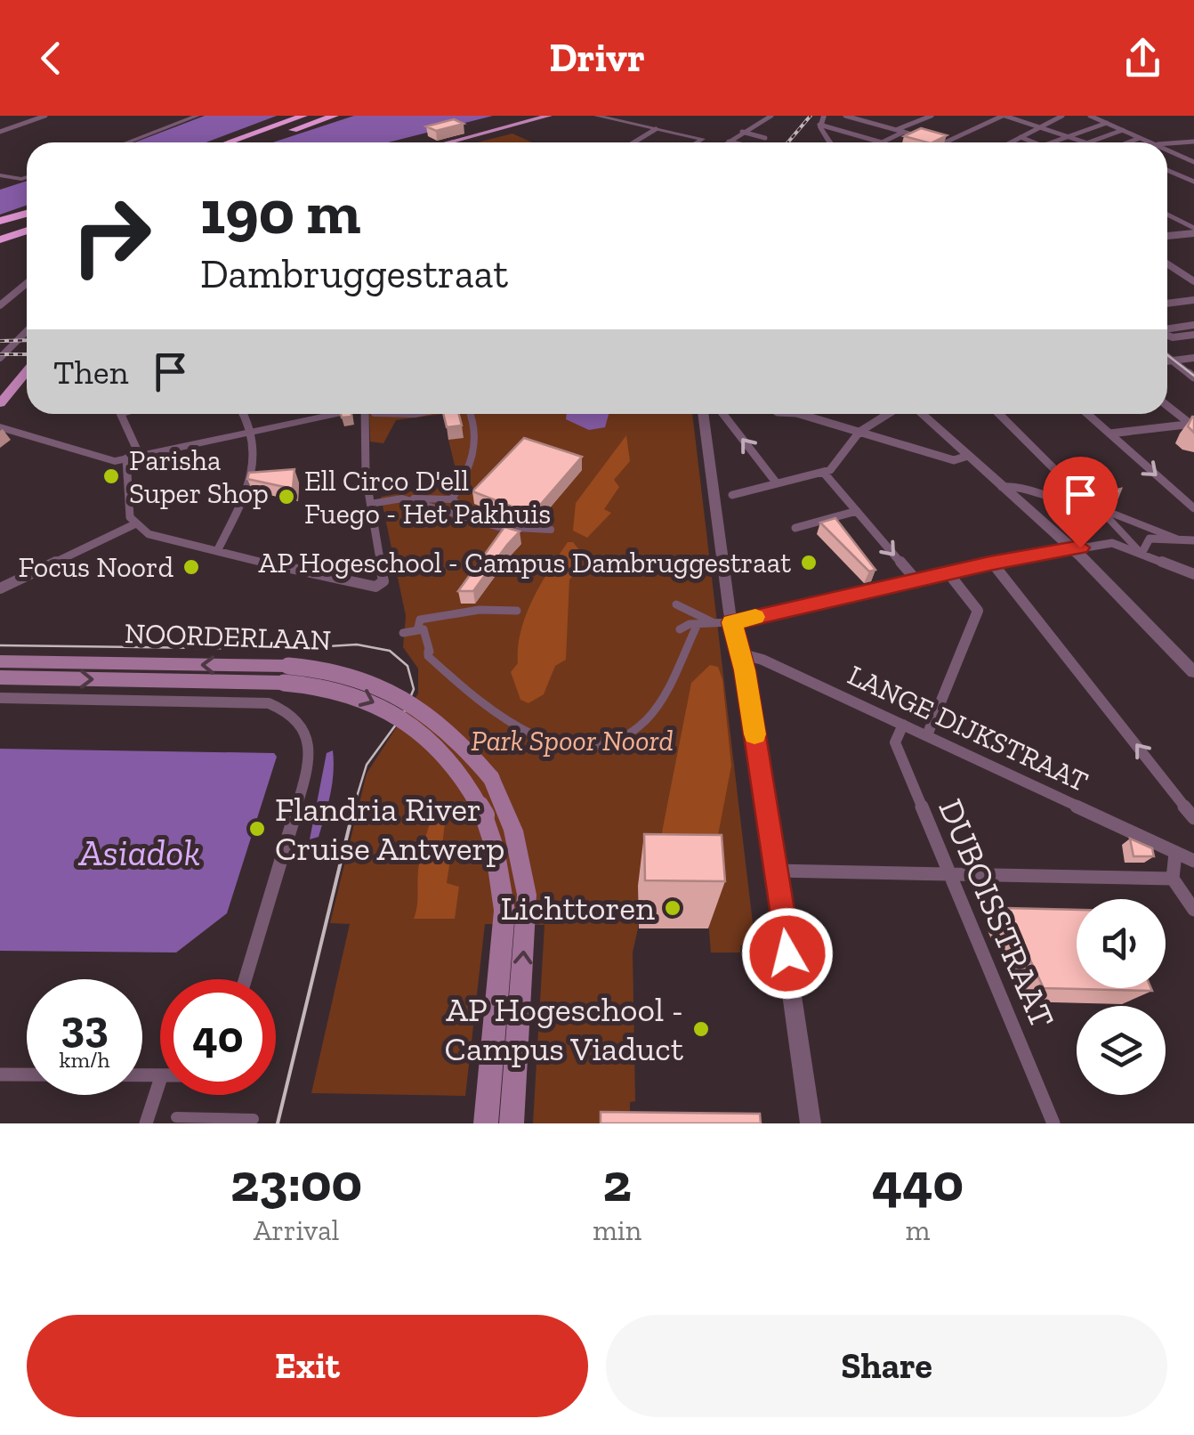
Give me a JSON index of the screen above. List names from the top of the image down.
{
  "streets": {
    "main road": ["NOORDERLAAN"],
    "street": ["LANGE DIJKSTRAAT", "DUBOISSTRAAT"]
  },
  "crossings": [
    ["LANGE DIJKSTRAAT", "DUBOISSTRAAT"]
  ],
  "water": ["Asiadok"],
  "parks": ["Park Spoor Noord"],
  "places": [
    "Parisha Super Shop",
    "Ell Circo D'ell Fuego - Het Pakhuis",
    "AP Hogeschool - Campus Dambruggestraat",
    "Focus Noord",
    "Flandria River Cruise Antwerp",
    "Lichttoren",
    "AP Hogeschool - Campus Viaduct"
  ],
  "page": {
    "header": "Drivr",
    "turn": ["190 m", "Dambruggestraat"],
    "then": "Then",
    "speed": "33 km/h",
    "limit": "40",
    "eta": [
      "23:00",
      "Arrival",
      "2",
      "min",
      "440",
      "m"
    ],
    "buttons": ["Exit", "Share"]
  }
}
